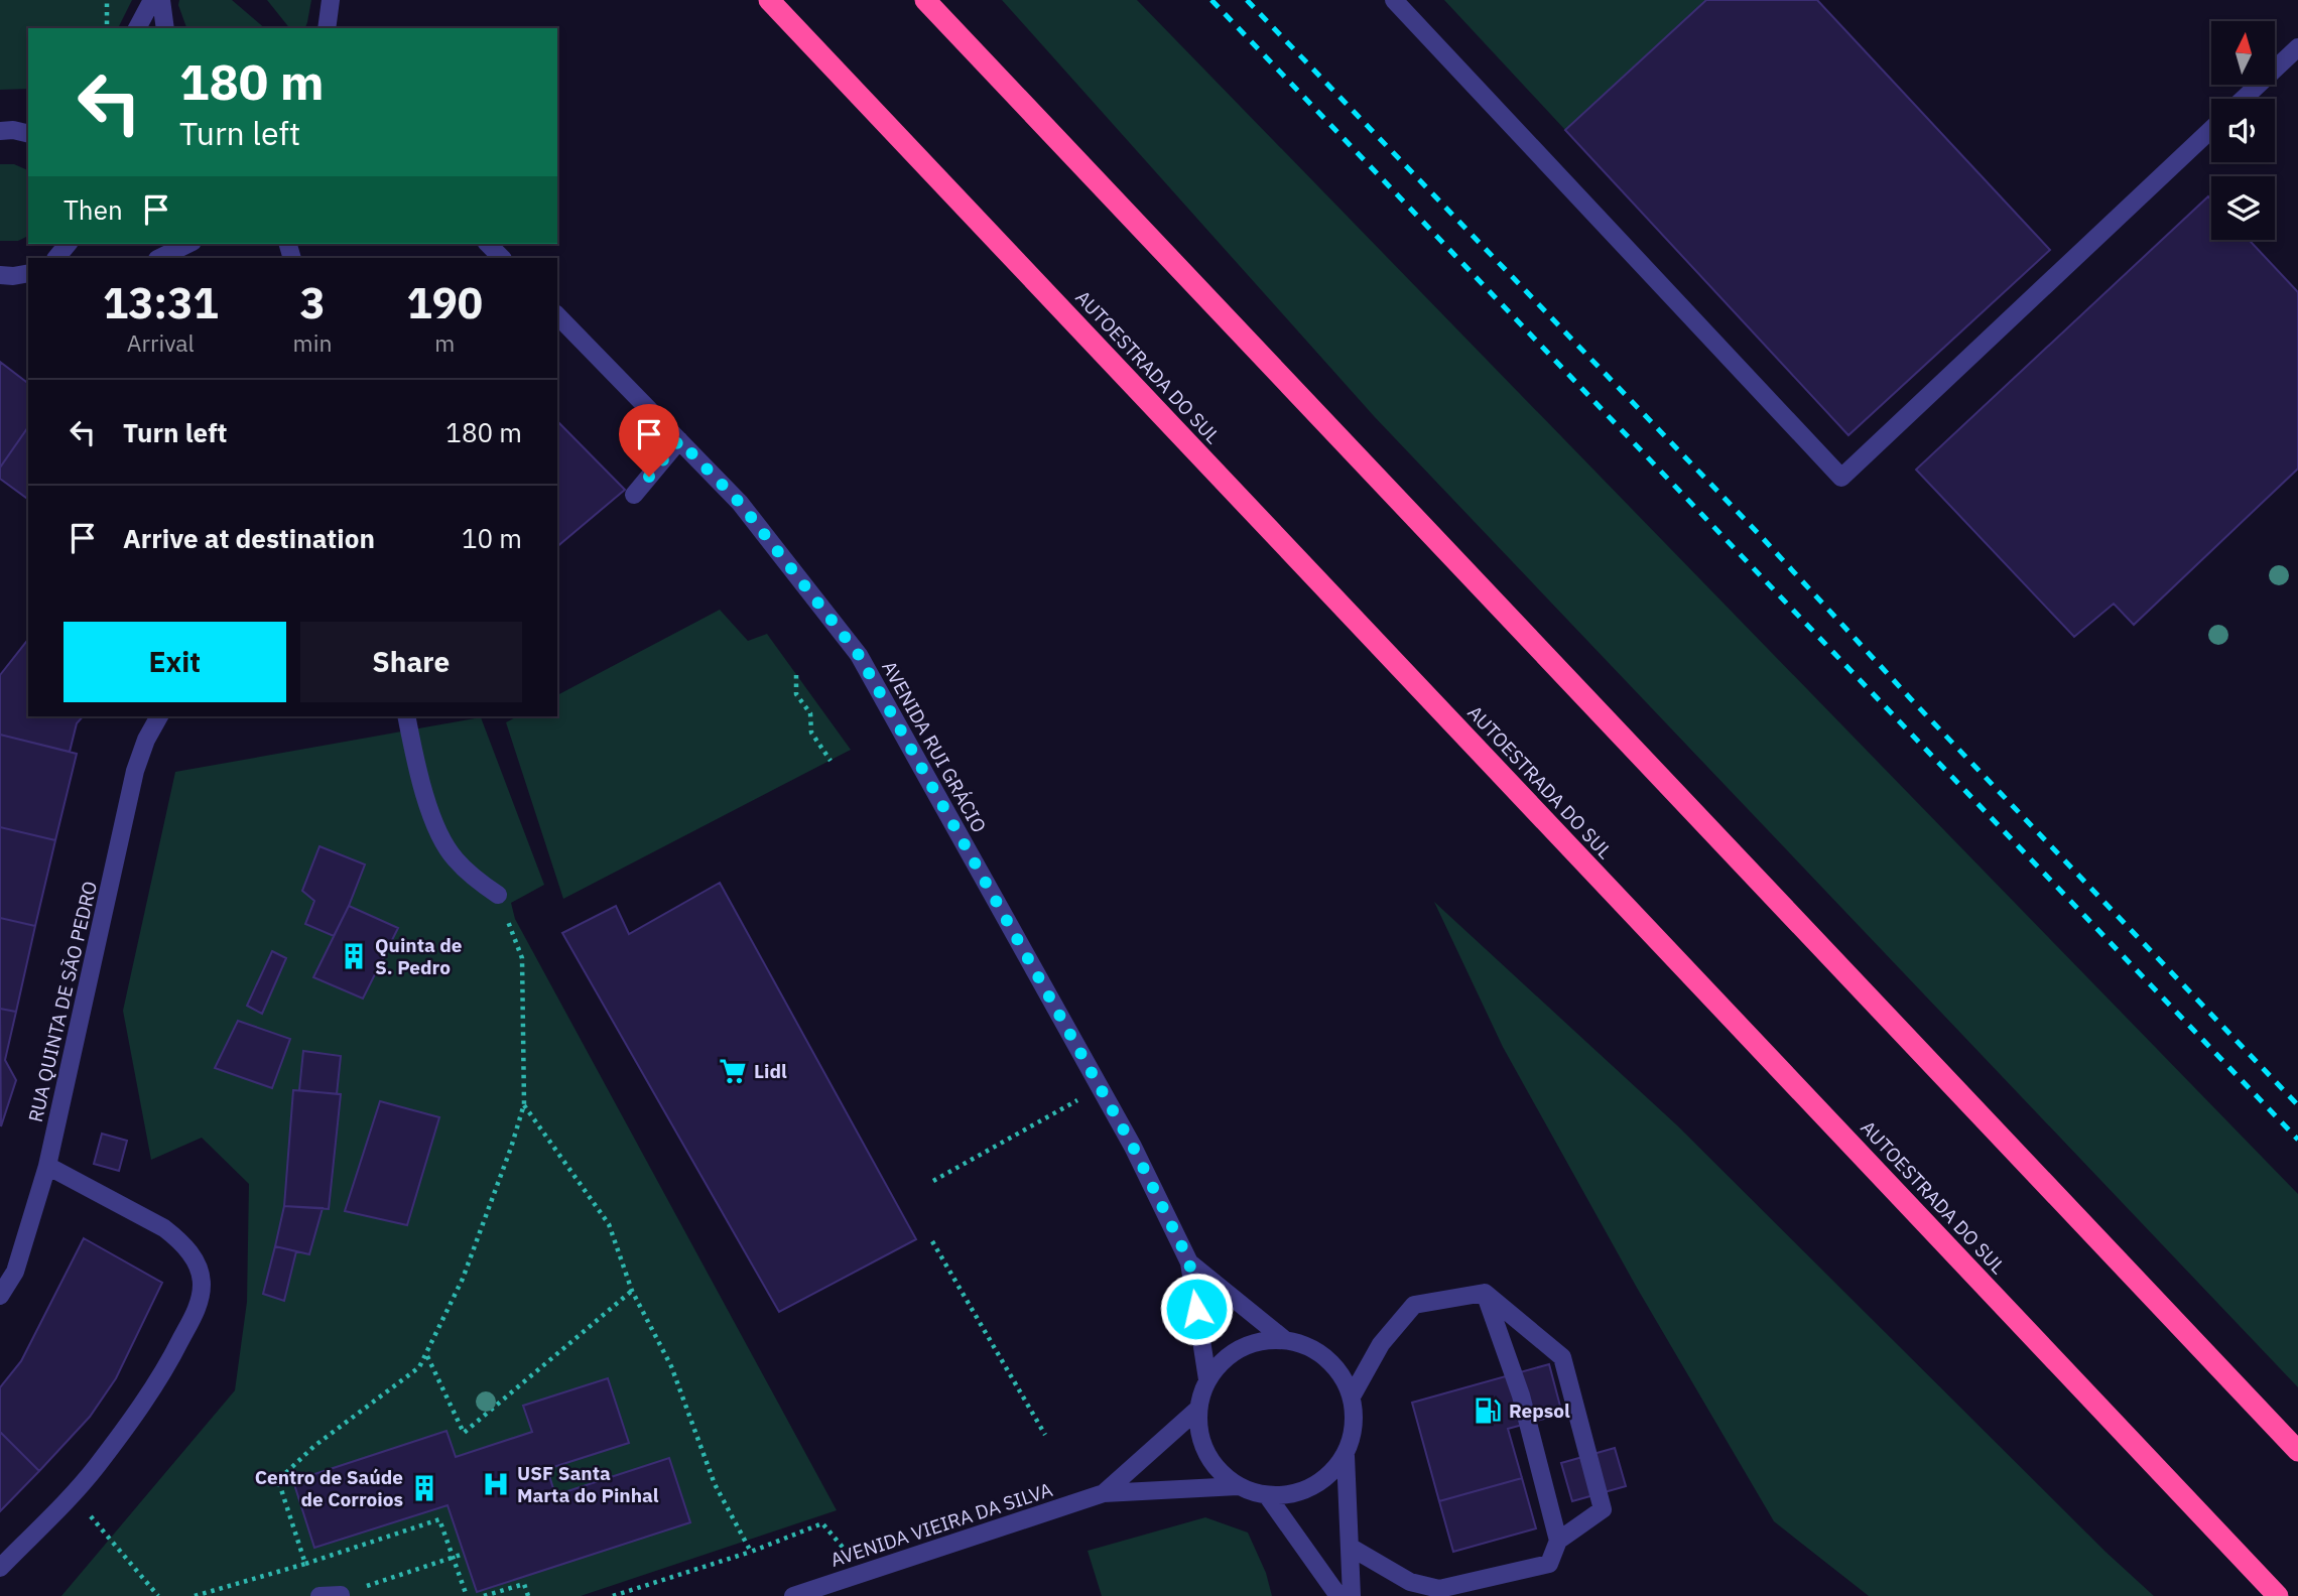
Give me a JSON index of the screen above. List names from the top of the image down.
{
  "streets": {
    "highway": ["AUTOESTRADA DO SUL"],
    "street": ["AVENIDA RUI GRÁCIO", "RUA QUINTA DE SÃO PEDRO", "AVENIDA VIEIRA DA SILVA"]
  },
  "crossings": [
    ["AVENIDA RUI GRÁCIO", "AVENIDA VIEIRA DA SILVA"]
  ],
  "places": {
    "building": ["Quinta de S. Pedro", "Centro de Saúde de Corroios"],
    "supermarket": ["Lidl"],
    "fuel station": ["Repsol"],
    "hospital": ["USF Santa Marta do Pinhal"]
  },
  "north": "top",
  "page": {
    "turn": ["180 m", "Turn left"],
    "then": "Then",
    "eta": [
      "13:31",
      "Arrival",
      "3",
      "min",
      "190",
      "m"
    ],
    "list": [
      {
        "name": "Turn left",
        "value": "180 m"
      },
      {
        "name": "Arrive at destination",
        "value": "10 m"
      }
    ],
    "buttons": ["Exit", "Share"]
  }
}
